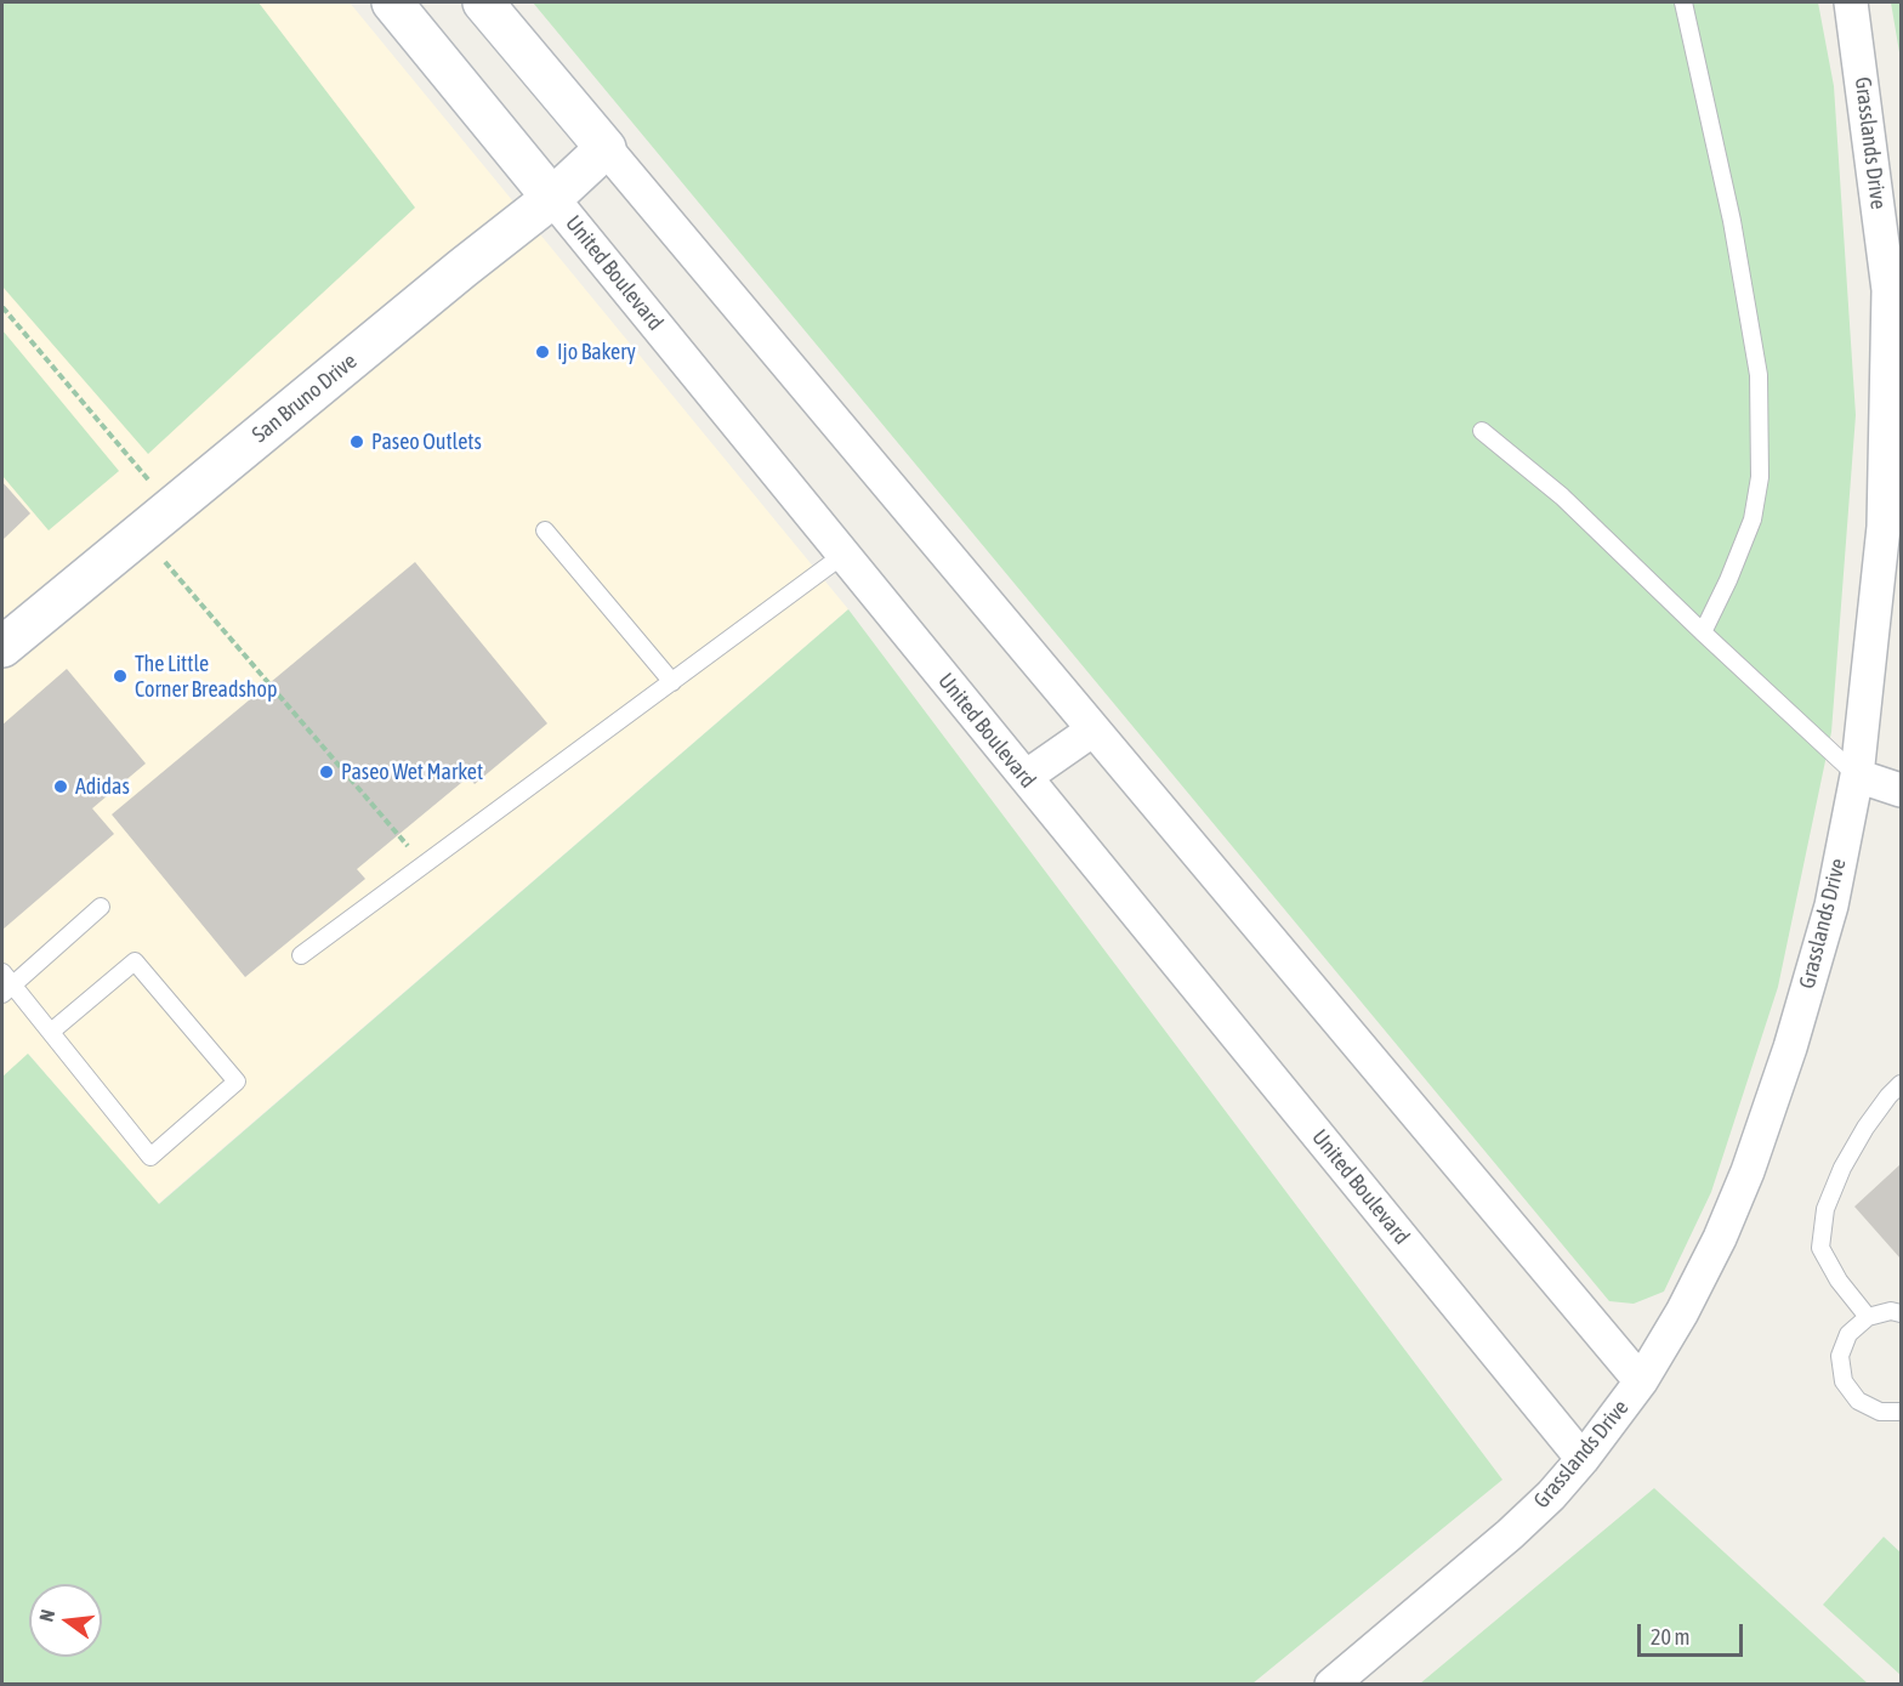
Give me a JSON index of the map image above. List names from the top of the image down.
{
  "streets": {
    "main road": ["United Boulevard", "San Bruno Drive"],
    "street": ["Grasslands Drive"]
  },
  "crossings": [
    ["Grasslands Drive", "United Boulevard"],
    ["United Boulevard", "San Bruno Drive"]
  ],
  "places": [
    "Ijo Bakery",
    "Paseo Outlets",
    "The Little Corner Breadshop",
    "Paseo Wet Market",
    "Adidas"
  ],
  "scale_bar": "20 m",
  "north": "left"
}
